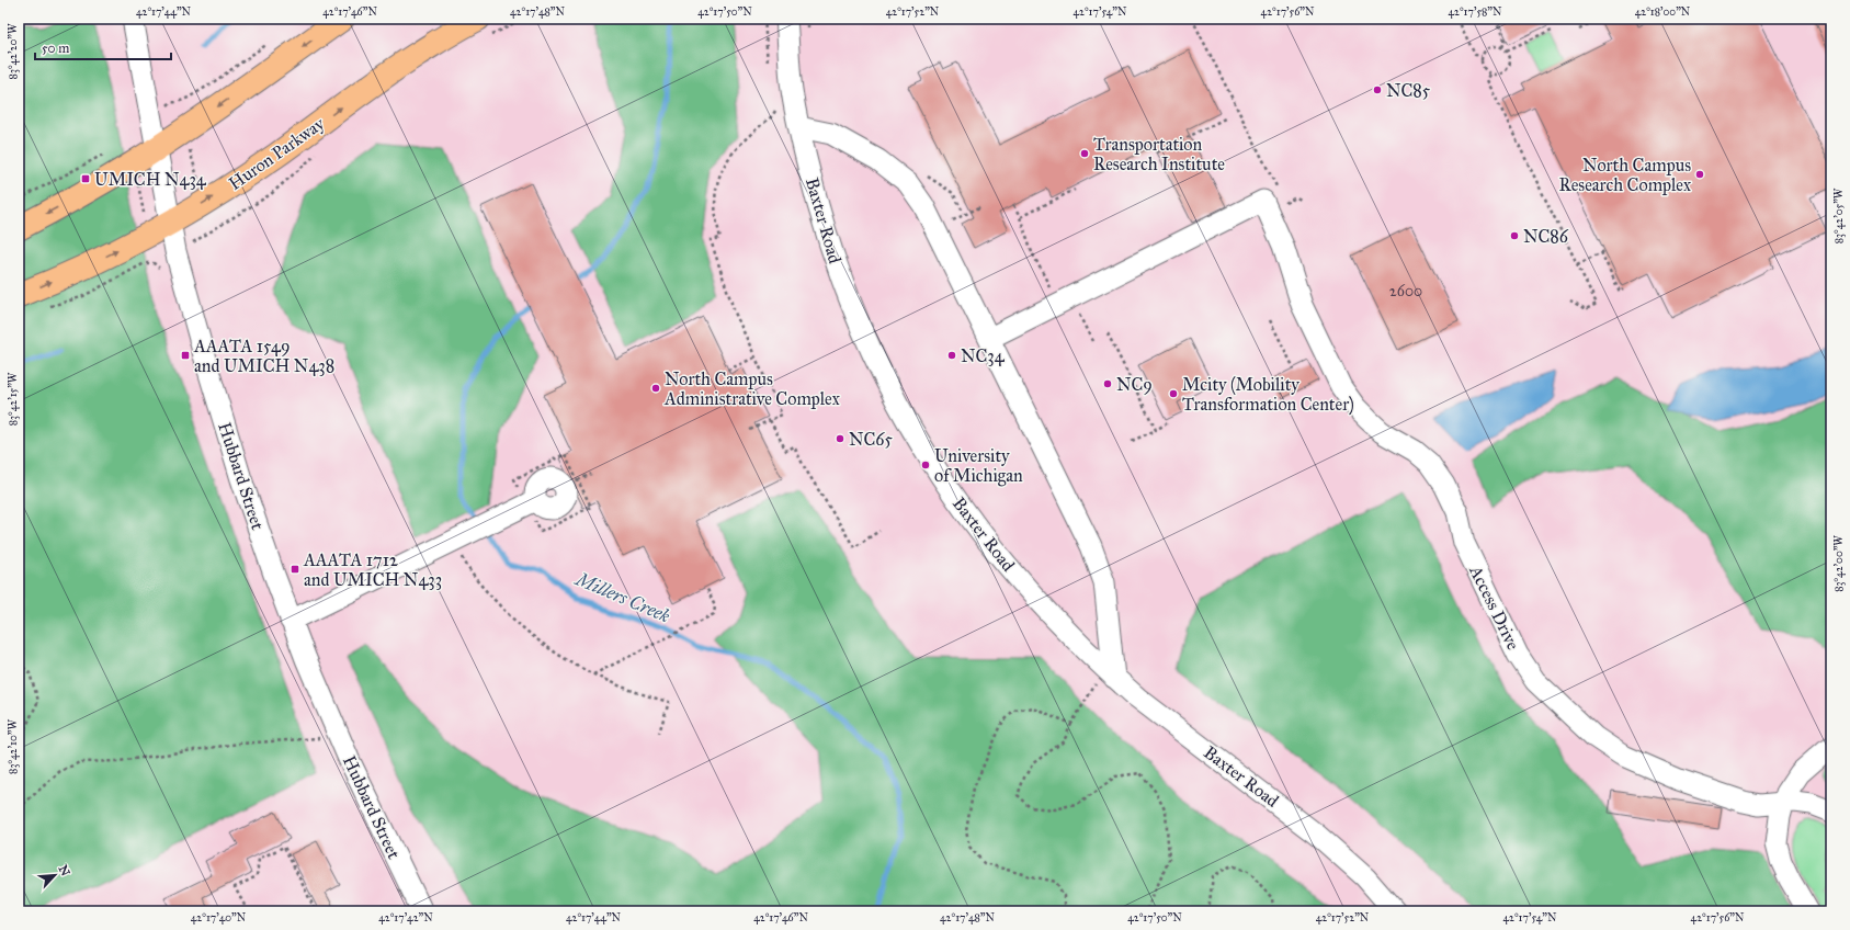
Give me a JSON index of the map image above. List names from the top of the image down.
{
  "streets": {
    "main road": ["Huron Parkway"],
    "street": ["Baxter Road", "Hubbard Street", "Access Drive"]
  },
  "crossings": [
    ["Huron Parkway", "Hubbard Street"]
  ],
  "water": ["Millers Creek"],
  "places": {
    "other": [
      "NC85",
      "Transportation Research Institute",
      "North Campus Research Complex",
      "NC86",
      "NC34",
      "NC9",
      "North Campus Administrative Complex",
      "Mcity (Mobility Transformation Center)",
      "NC65",
      "University of Michigan"
    ],
    "transit": ["UMICH N434", "AAATA 1549 and UMICH N438", "AAATA 1712 and UMICH N433"]
  },
  "house_numbers": ["2600"],
  "scale_bar": "50 m",
  "north": "top right",
  "coordinates": [
    "42°17'44\"N",
    "42°17'46\"N",
    "42°17'48\"N",
    "42°17'50\"N",
    "42°17'52\"N",
    "42°17'54\"N",
    "42°17'56\"N",
    "42°17'58\"N",
    "42°18'00\"N",
    "83°42'20\"W",
    "83°42'05\"W",
    "83°42'15\"W",
    "83°42'00\"W",
    "83°42'10\"W",
    "42°17'40\"N",
    "42°17'42\"N"
  ]
}
